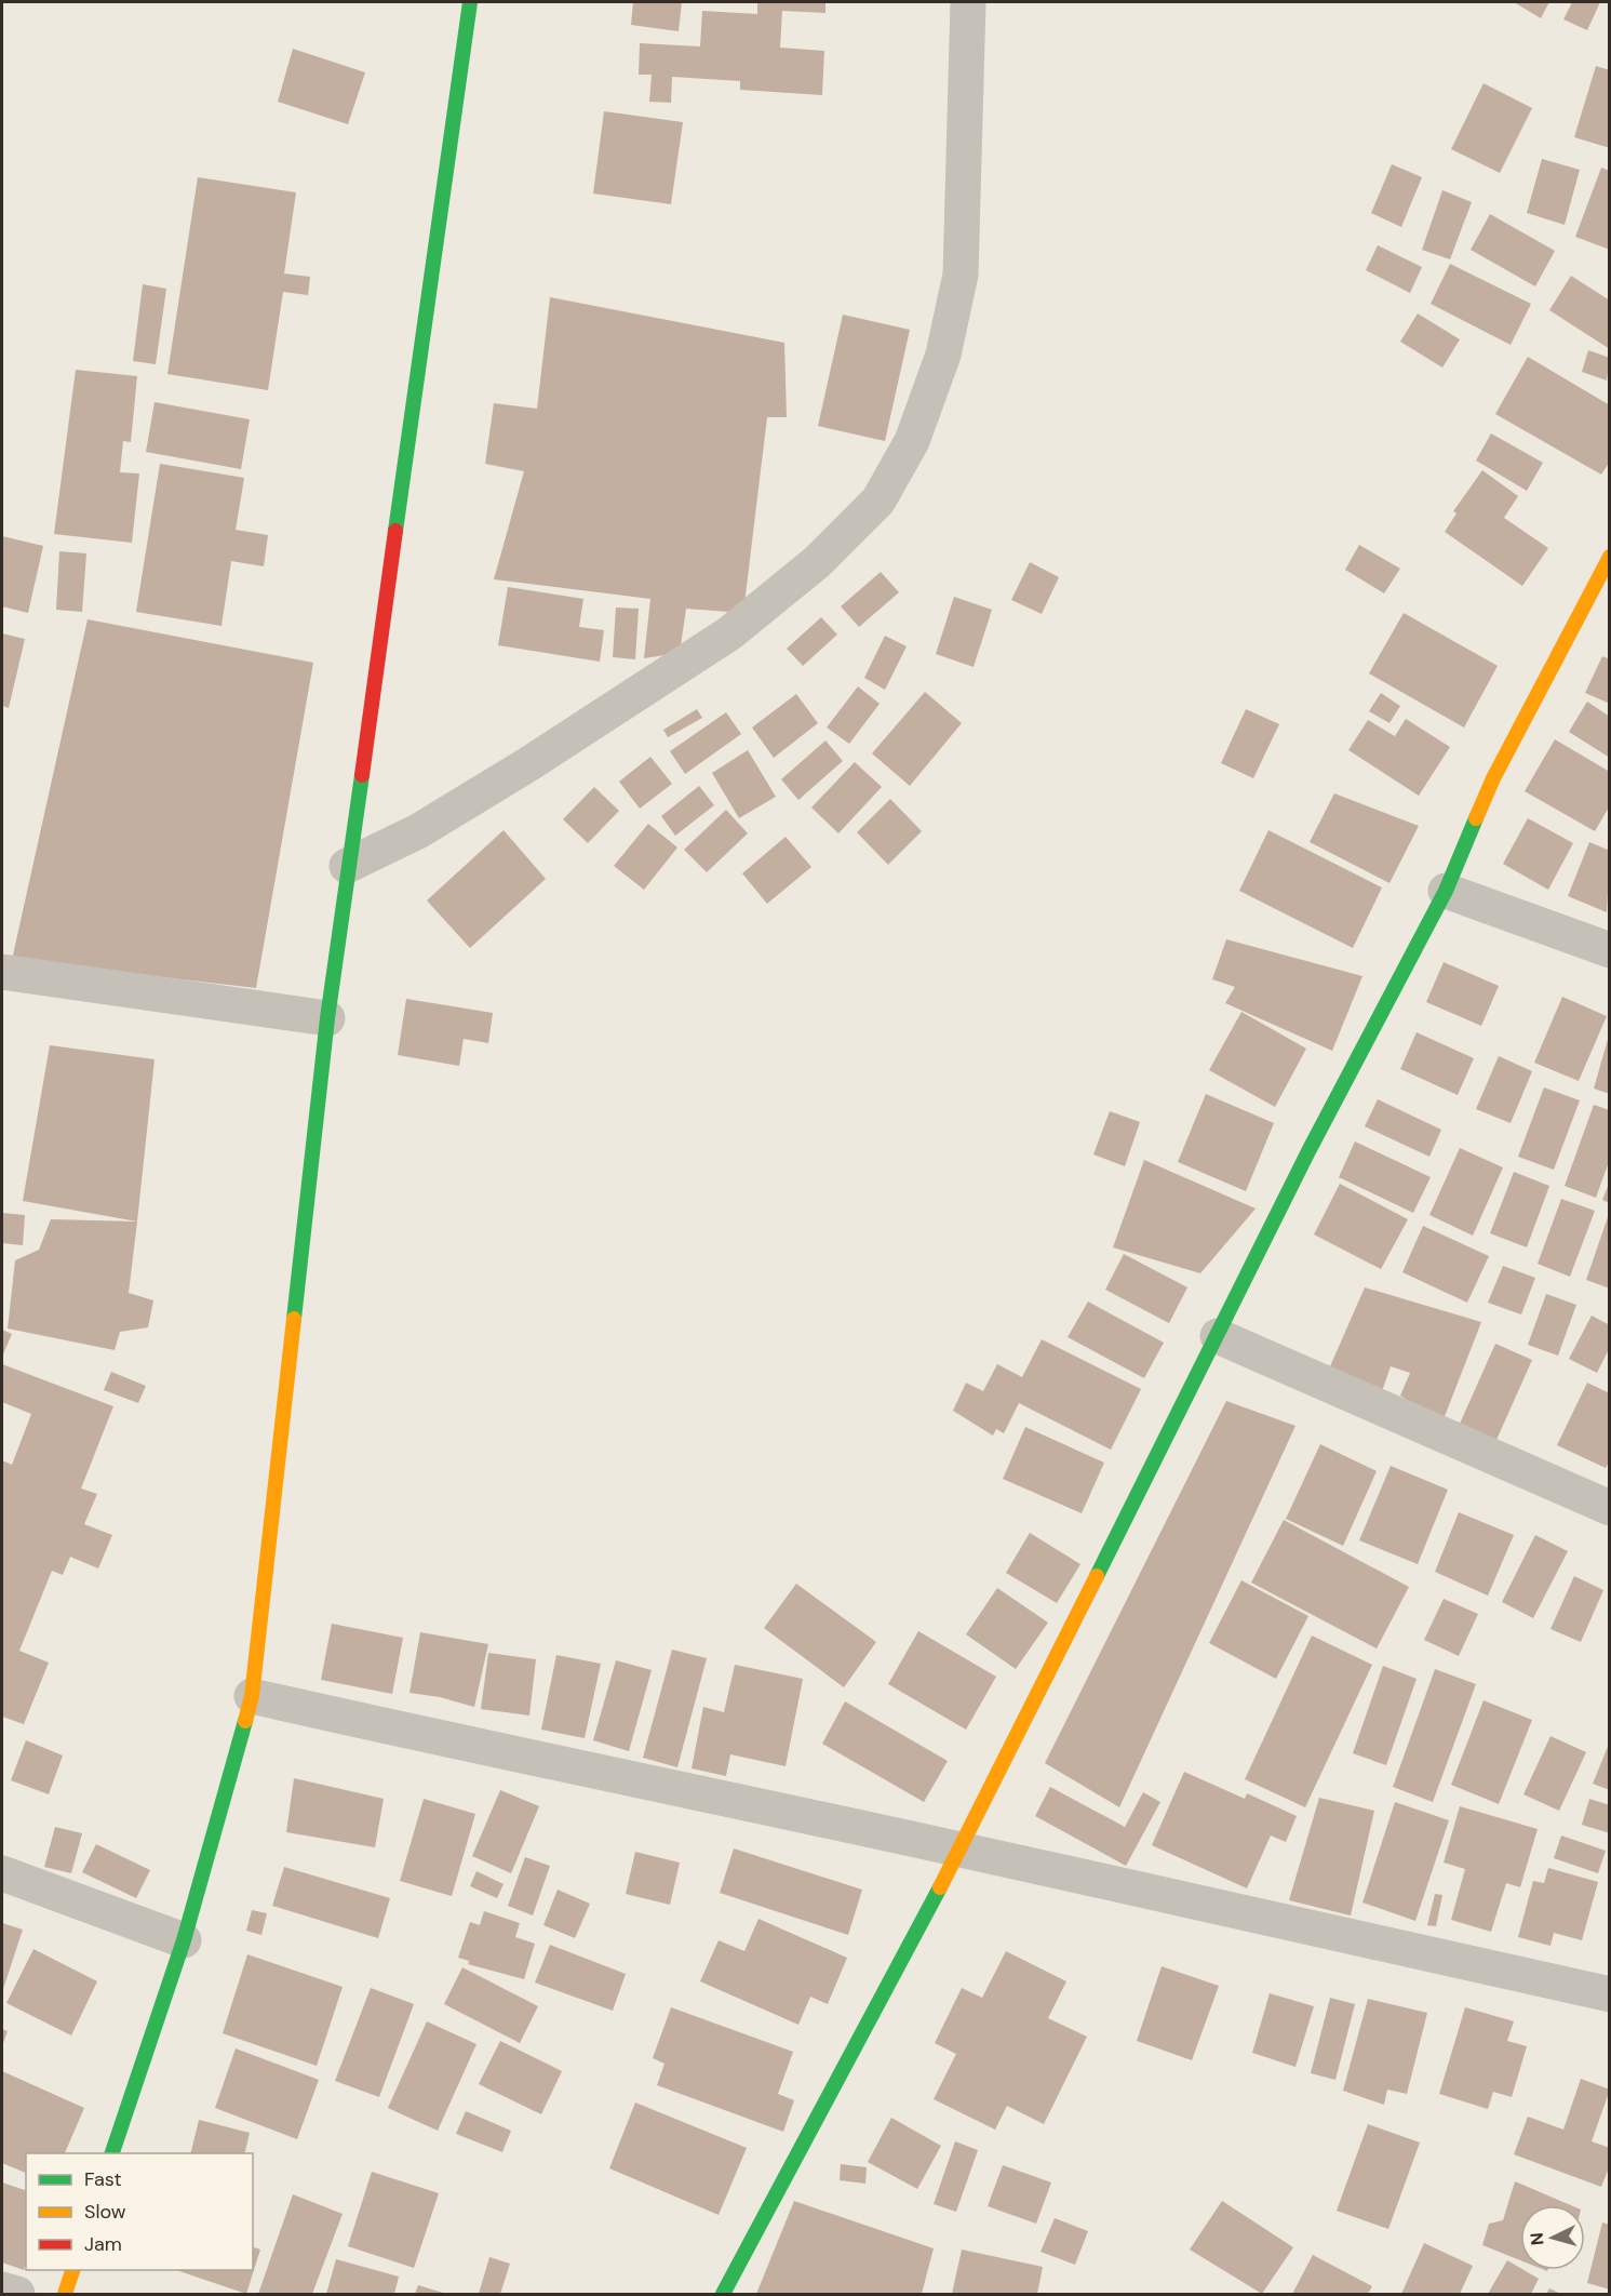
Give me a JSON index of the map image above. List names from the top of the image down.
{
  "legend": ["Fast", "Slow", "Jam"],
  "north": "left"
}
